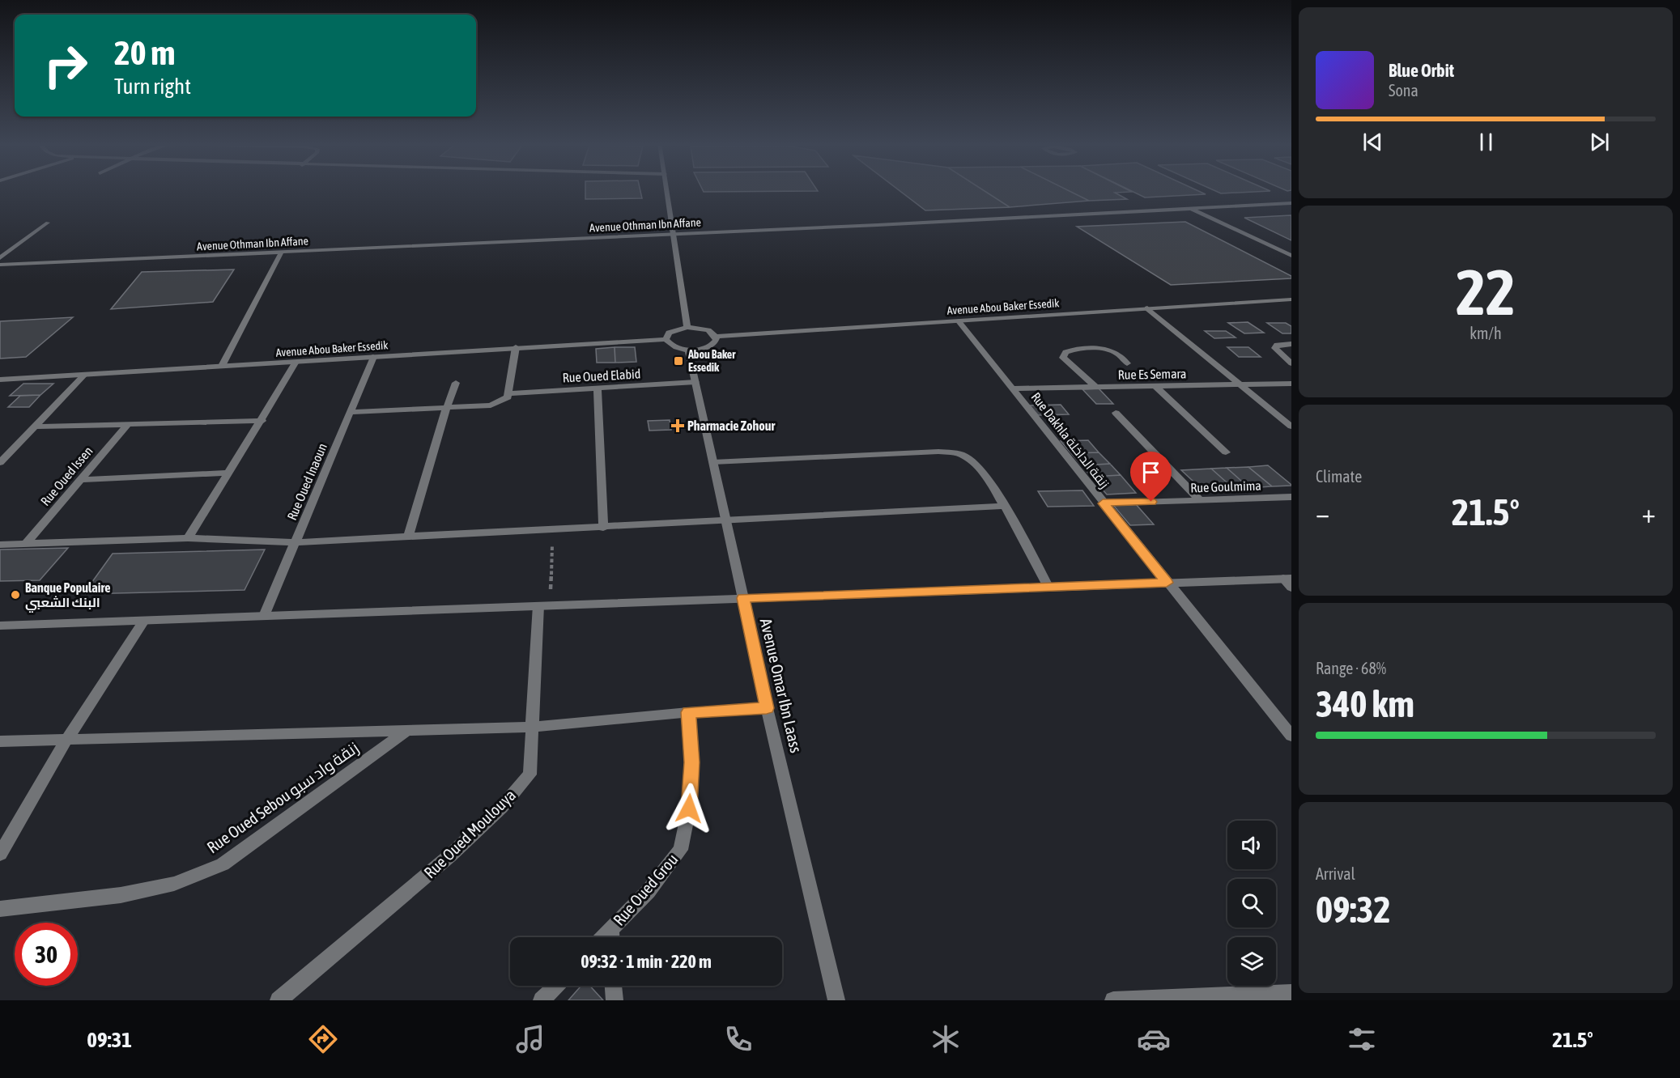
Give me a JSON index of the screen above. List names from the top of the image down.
{
  "streets": {
    "street": [
      "Avenue Othman Ibn Affane",
      "Avenue Abou Baker Essedik",
      "Rue Es Semara",
      "Rue Oued Elabid",
      "Rue Dakhla زنقة الداخلة",
      "Rue Oued Issen",
      "Rue Oued Inaoun",
      "Rue Goulmima",
      "Avenue Omar Ibn Laass",
      "Rue Oued Sebou زنقة واد سبو",
      "Rue Oued Moulouya",
      "Rue Oued Grou"
    ]
  },
  "crossings": [
    ["Avenue Abou Baker Essedik", "Rue Dakhla زنقة الداخلة"],
    ["Avenue Abou Baker Essedik", "Rue Oued Inaoun"],
    ["Rue Es Semara", "Rue Dakhla زنقة الداخلة"],
    ["Rue Oued Elabid", "Avenue Omar Ibn Laass"],
    ["Rue Dakhla زنقة الداخلة", "Rue Goulmima"]
  ],
  "places": {
    "transit": ["Abou Baker Essedik"],
    "health": ["Pharmacie Zohour"],
    "other": ["Banque Populaire البنك الشعبي"]
  },
  "page": {
    "turn": ["20 m", "Turn right"],
    "song": ["Blue Orbit", "Sona"],
    "tile": [
      ["22", "km/h"],
      "Climate",
      ["Range · 68%", "340 km"],
      ["Arrival", "09:32"]
    ],
    "heat": ["−", "21.5°", "+"],
    "limit": "30",
    "trip": "09:32 · 1 min · 220 m",
    "tabs": ["09:31", "21.5°"]
  }
}
